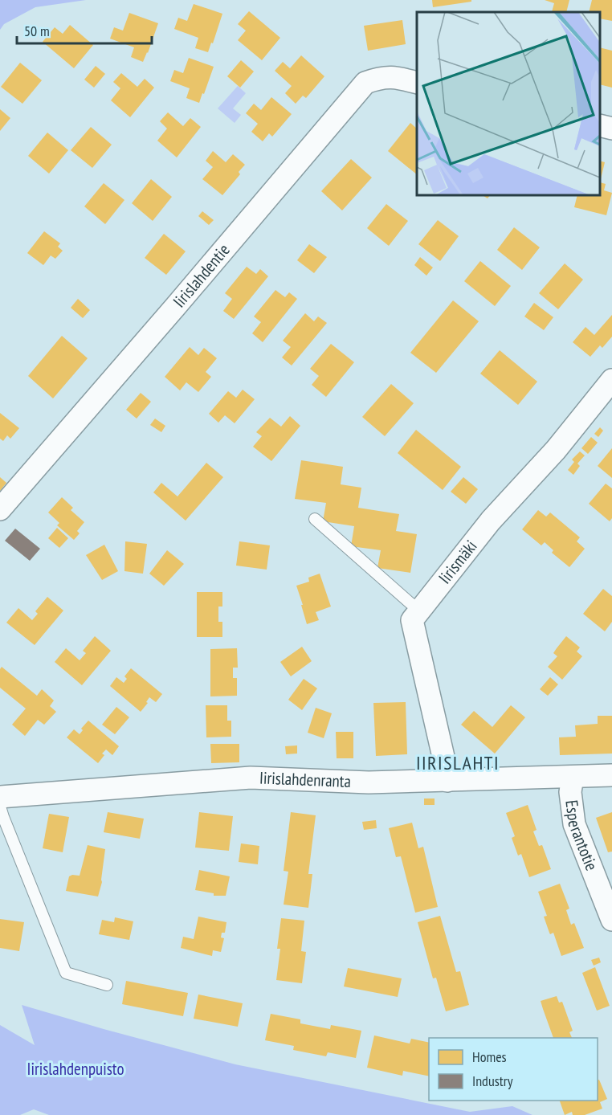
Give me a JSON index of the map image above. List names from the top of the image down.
{
  "streets": {
    "street": [
      "Iirislahdentie",
      "Iirismäki",
      "Iirislahdenranta",
      "Esperantotie"
    ]
  },
  "crossings": [
    ["Iirismäki", "Iirislahdenranta"],
    ["Iirislahdenranta", "Esperantotie"]
  ],
  "districts": ["IIRISLAHTI"],
  "parks": ["Iirislahdenpuisto"],
  "legend": ["Homes", "Industry"],
  "scale_bar": "50 m"
}
